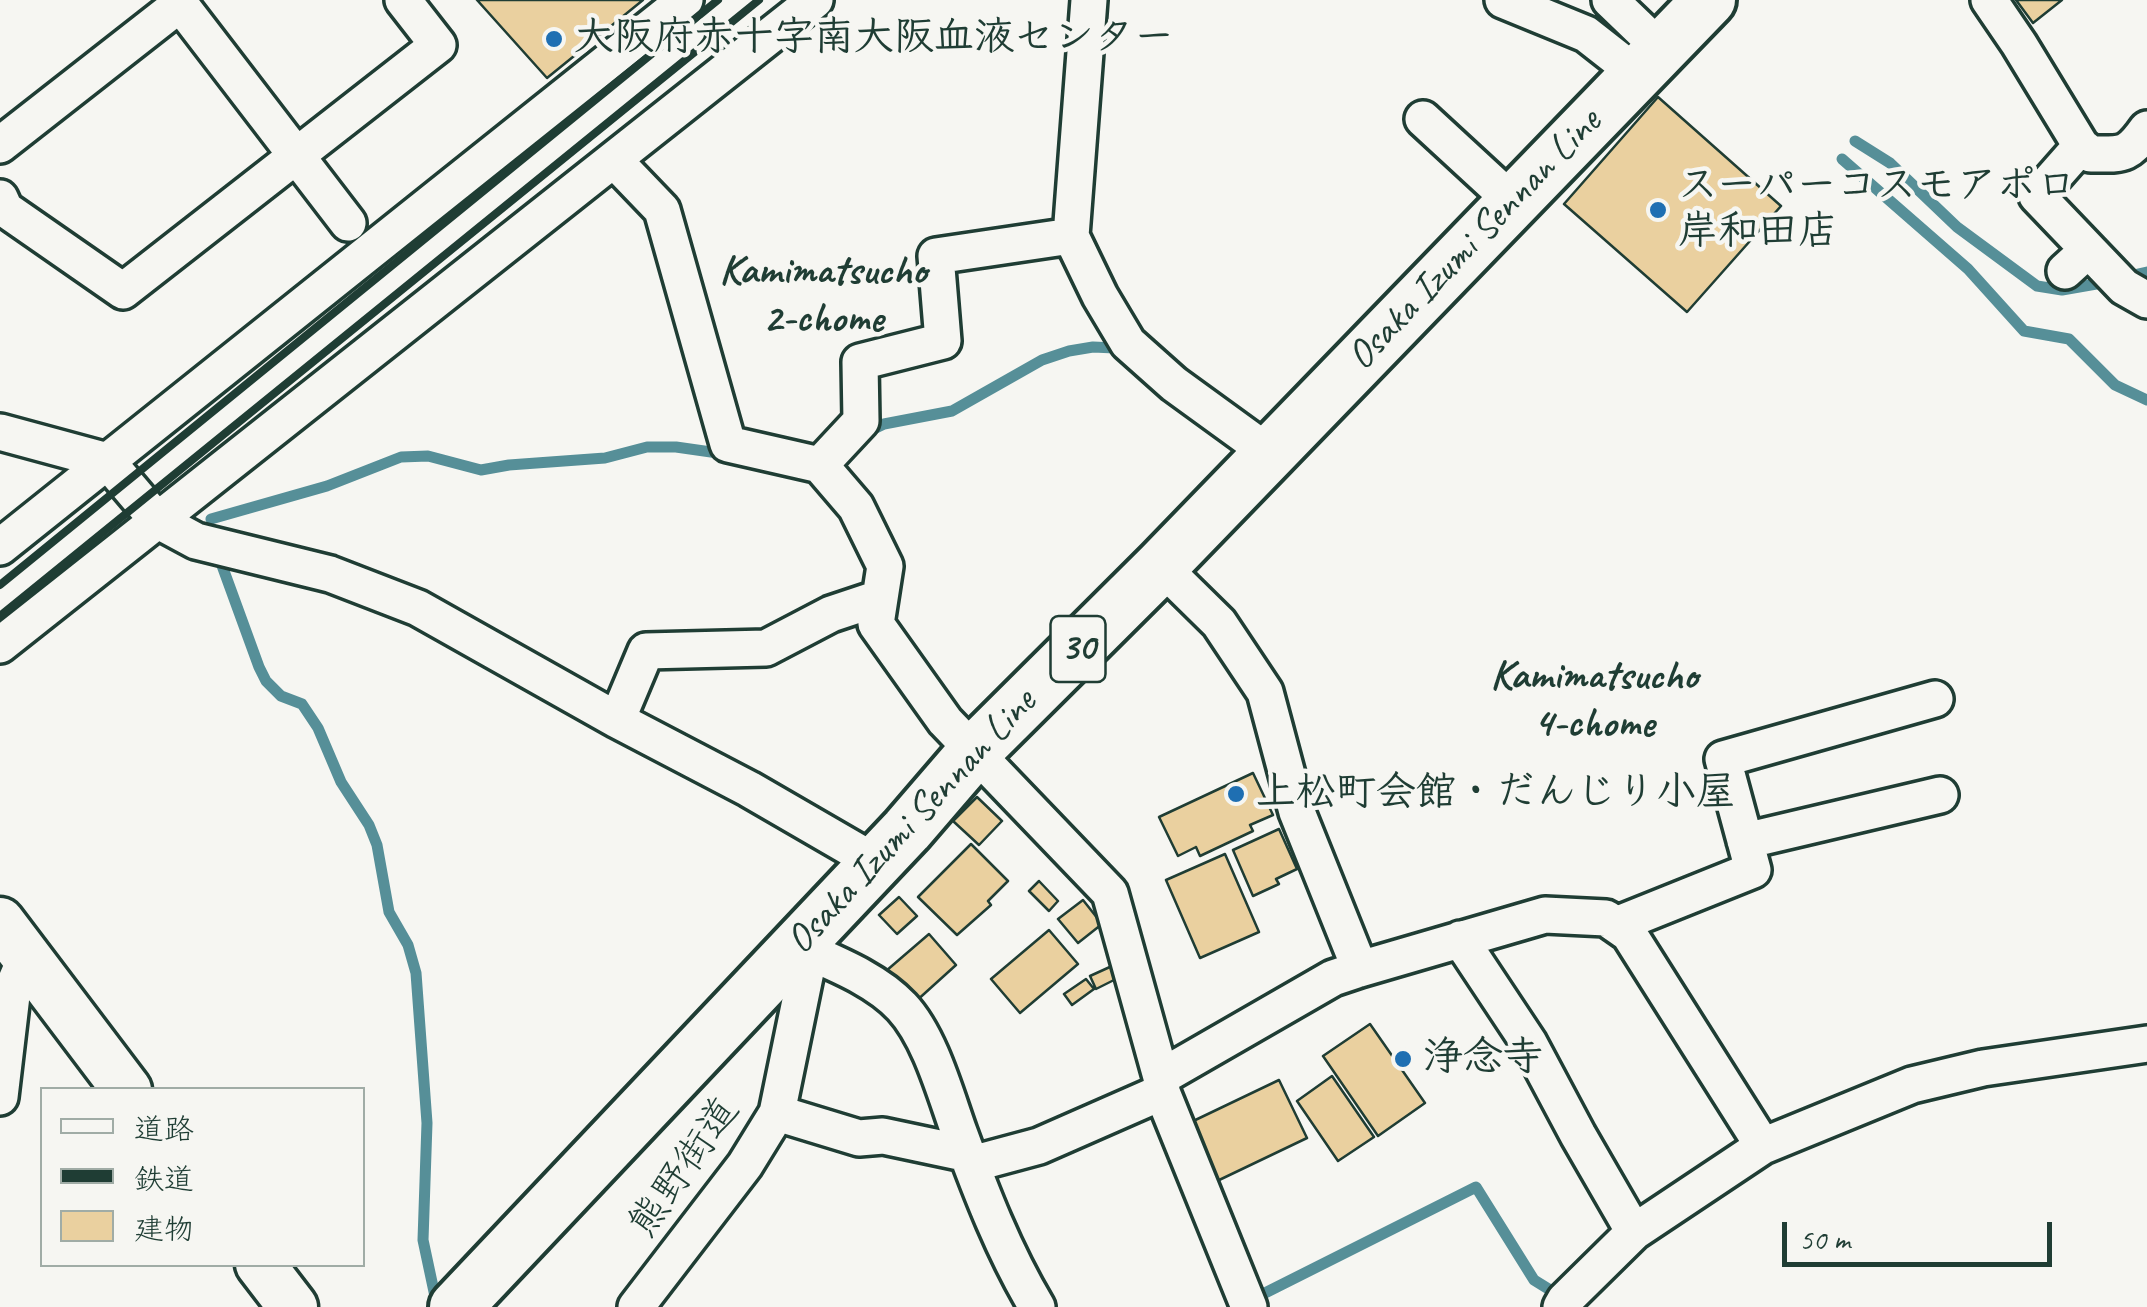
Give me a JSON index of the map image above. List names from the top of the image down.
{
  "streets": {
    "main road": ["Osaka Izumi Sennan Line", "30"],
    "street": ["熊野街道"]
  },
  "crossings": [
    ["Osaka Izumi Sennan Line", "熊野街道"]
  ],
  "districts": ["Kamimatsucho 2-chome", "Kamimatsucho 4-chome"],
  "places": [
    "大阪府赤十字南大阪血液センター",
    "スーパーコスモアポロ 岸和田店",
    "上松町会館・だんじり小屋",
    "浄念寺"
  ],
  "legend": ["道路", "鉄道", "建物"],
  "scale_bar": "50 m"
}
